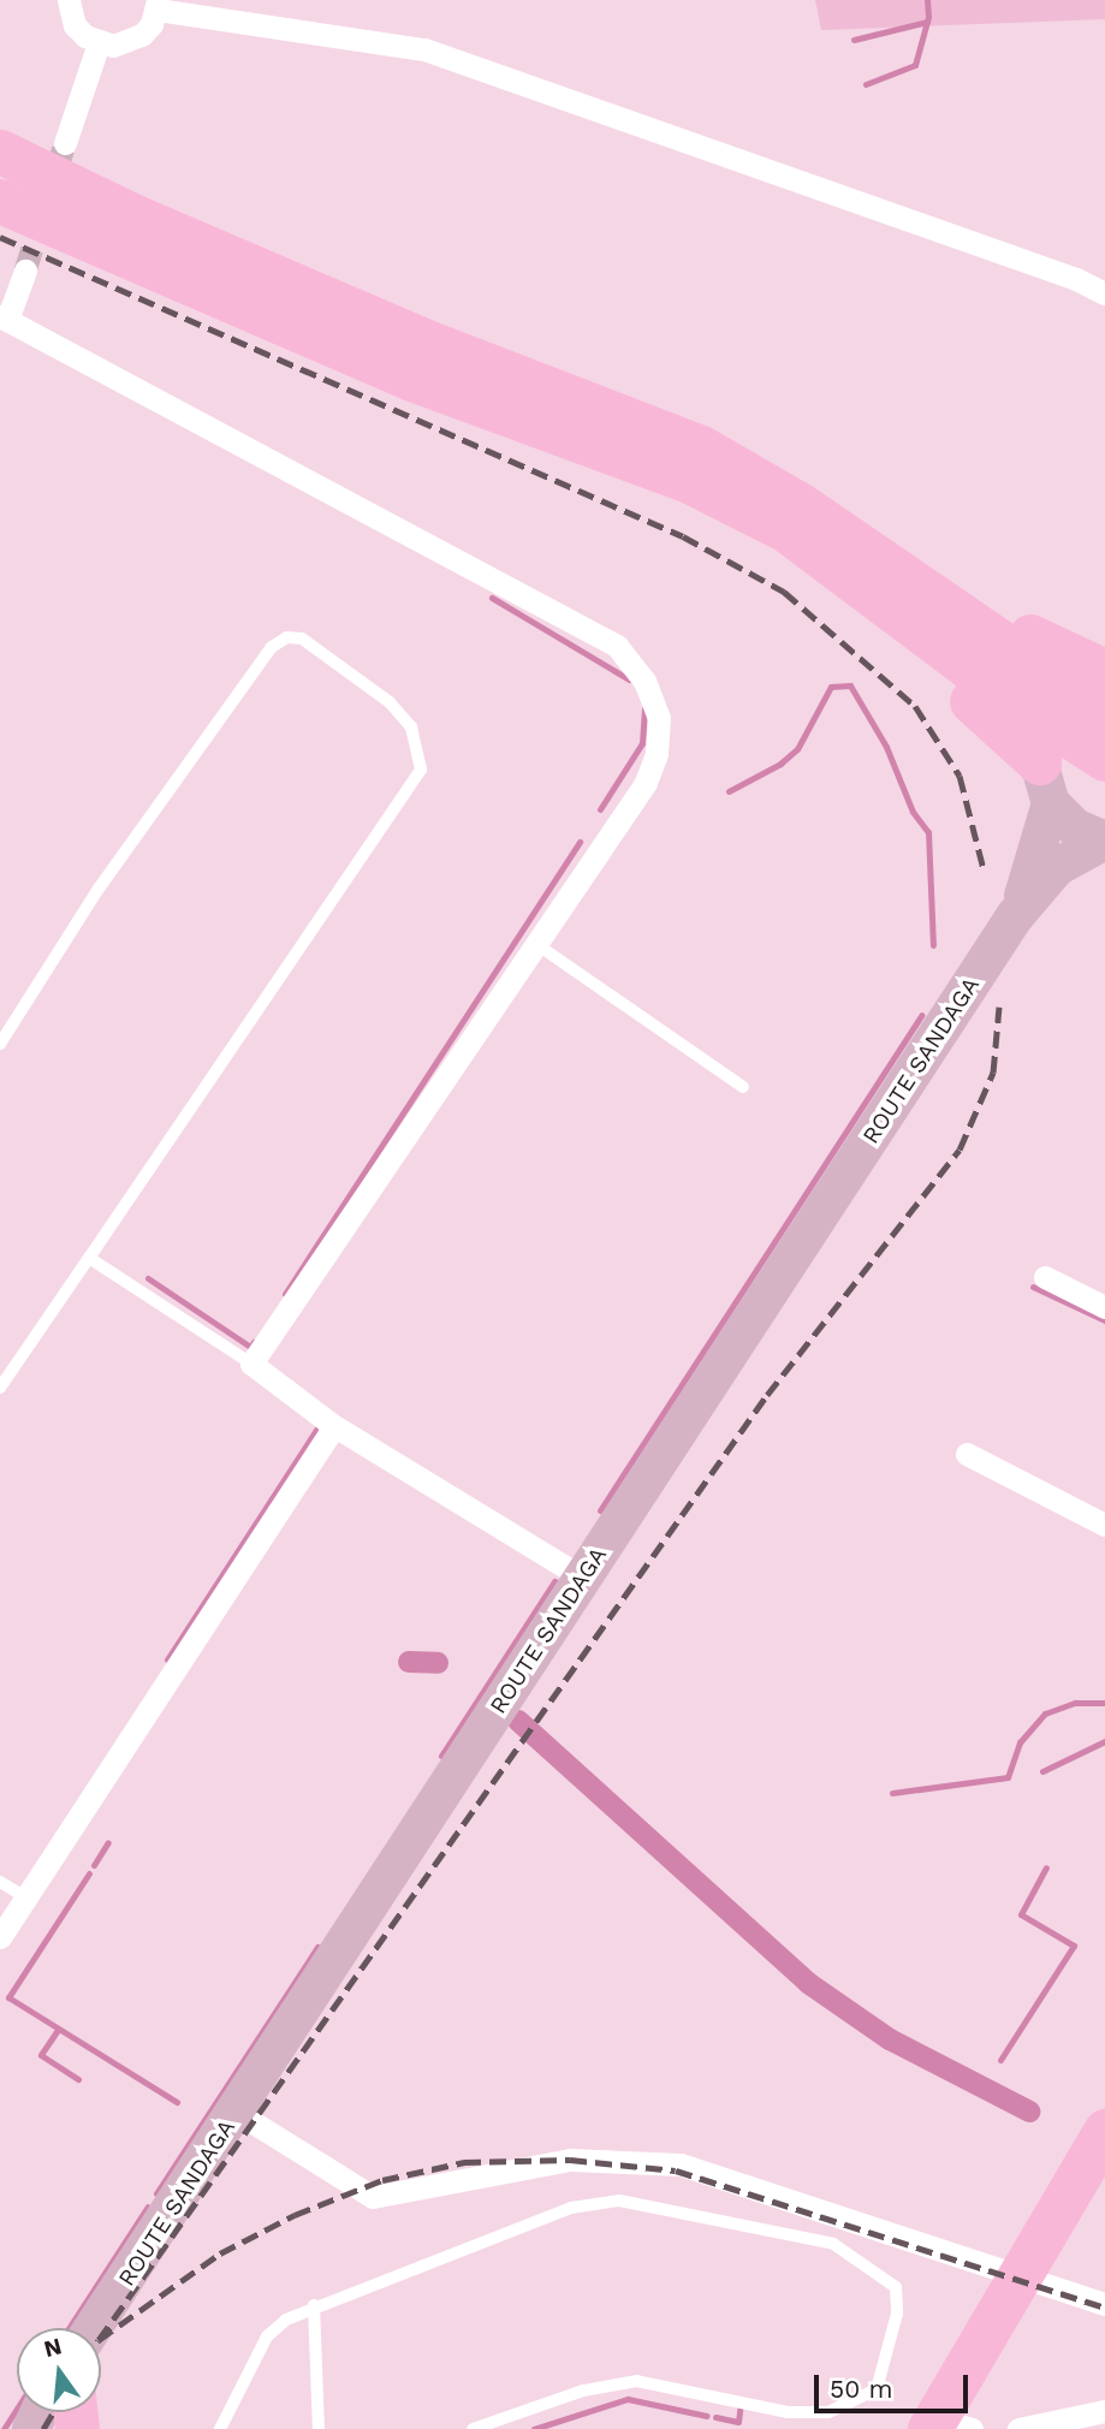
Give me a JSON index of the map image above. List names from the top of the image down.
{
  "streets": {
    "main road": ["ROUTE SANDAGA"]
  },
  "scale_bar": "50 m",
  "north": "top"
}
